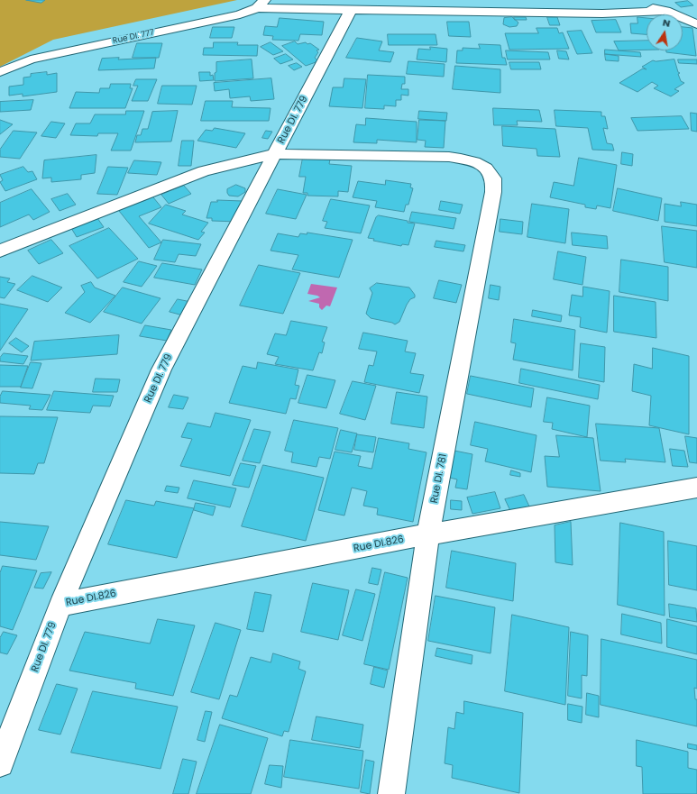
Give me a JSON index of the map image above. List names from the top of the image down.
{
  "streets": {
    "street": [
      "Rue DI. 777",
      "Rue DI. 779",
      "Rue DI. 781",
      "Rue DI.826"
    ]
  },
  "crossings": [
    ["Rue DI. 779", "Rue DI. 781"],
    ["Rue DI. 779", "Rue DI.826"],
    ["Rue DI. 781", "Rue DI.826"]
  ],
  "north": "top"
}
